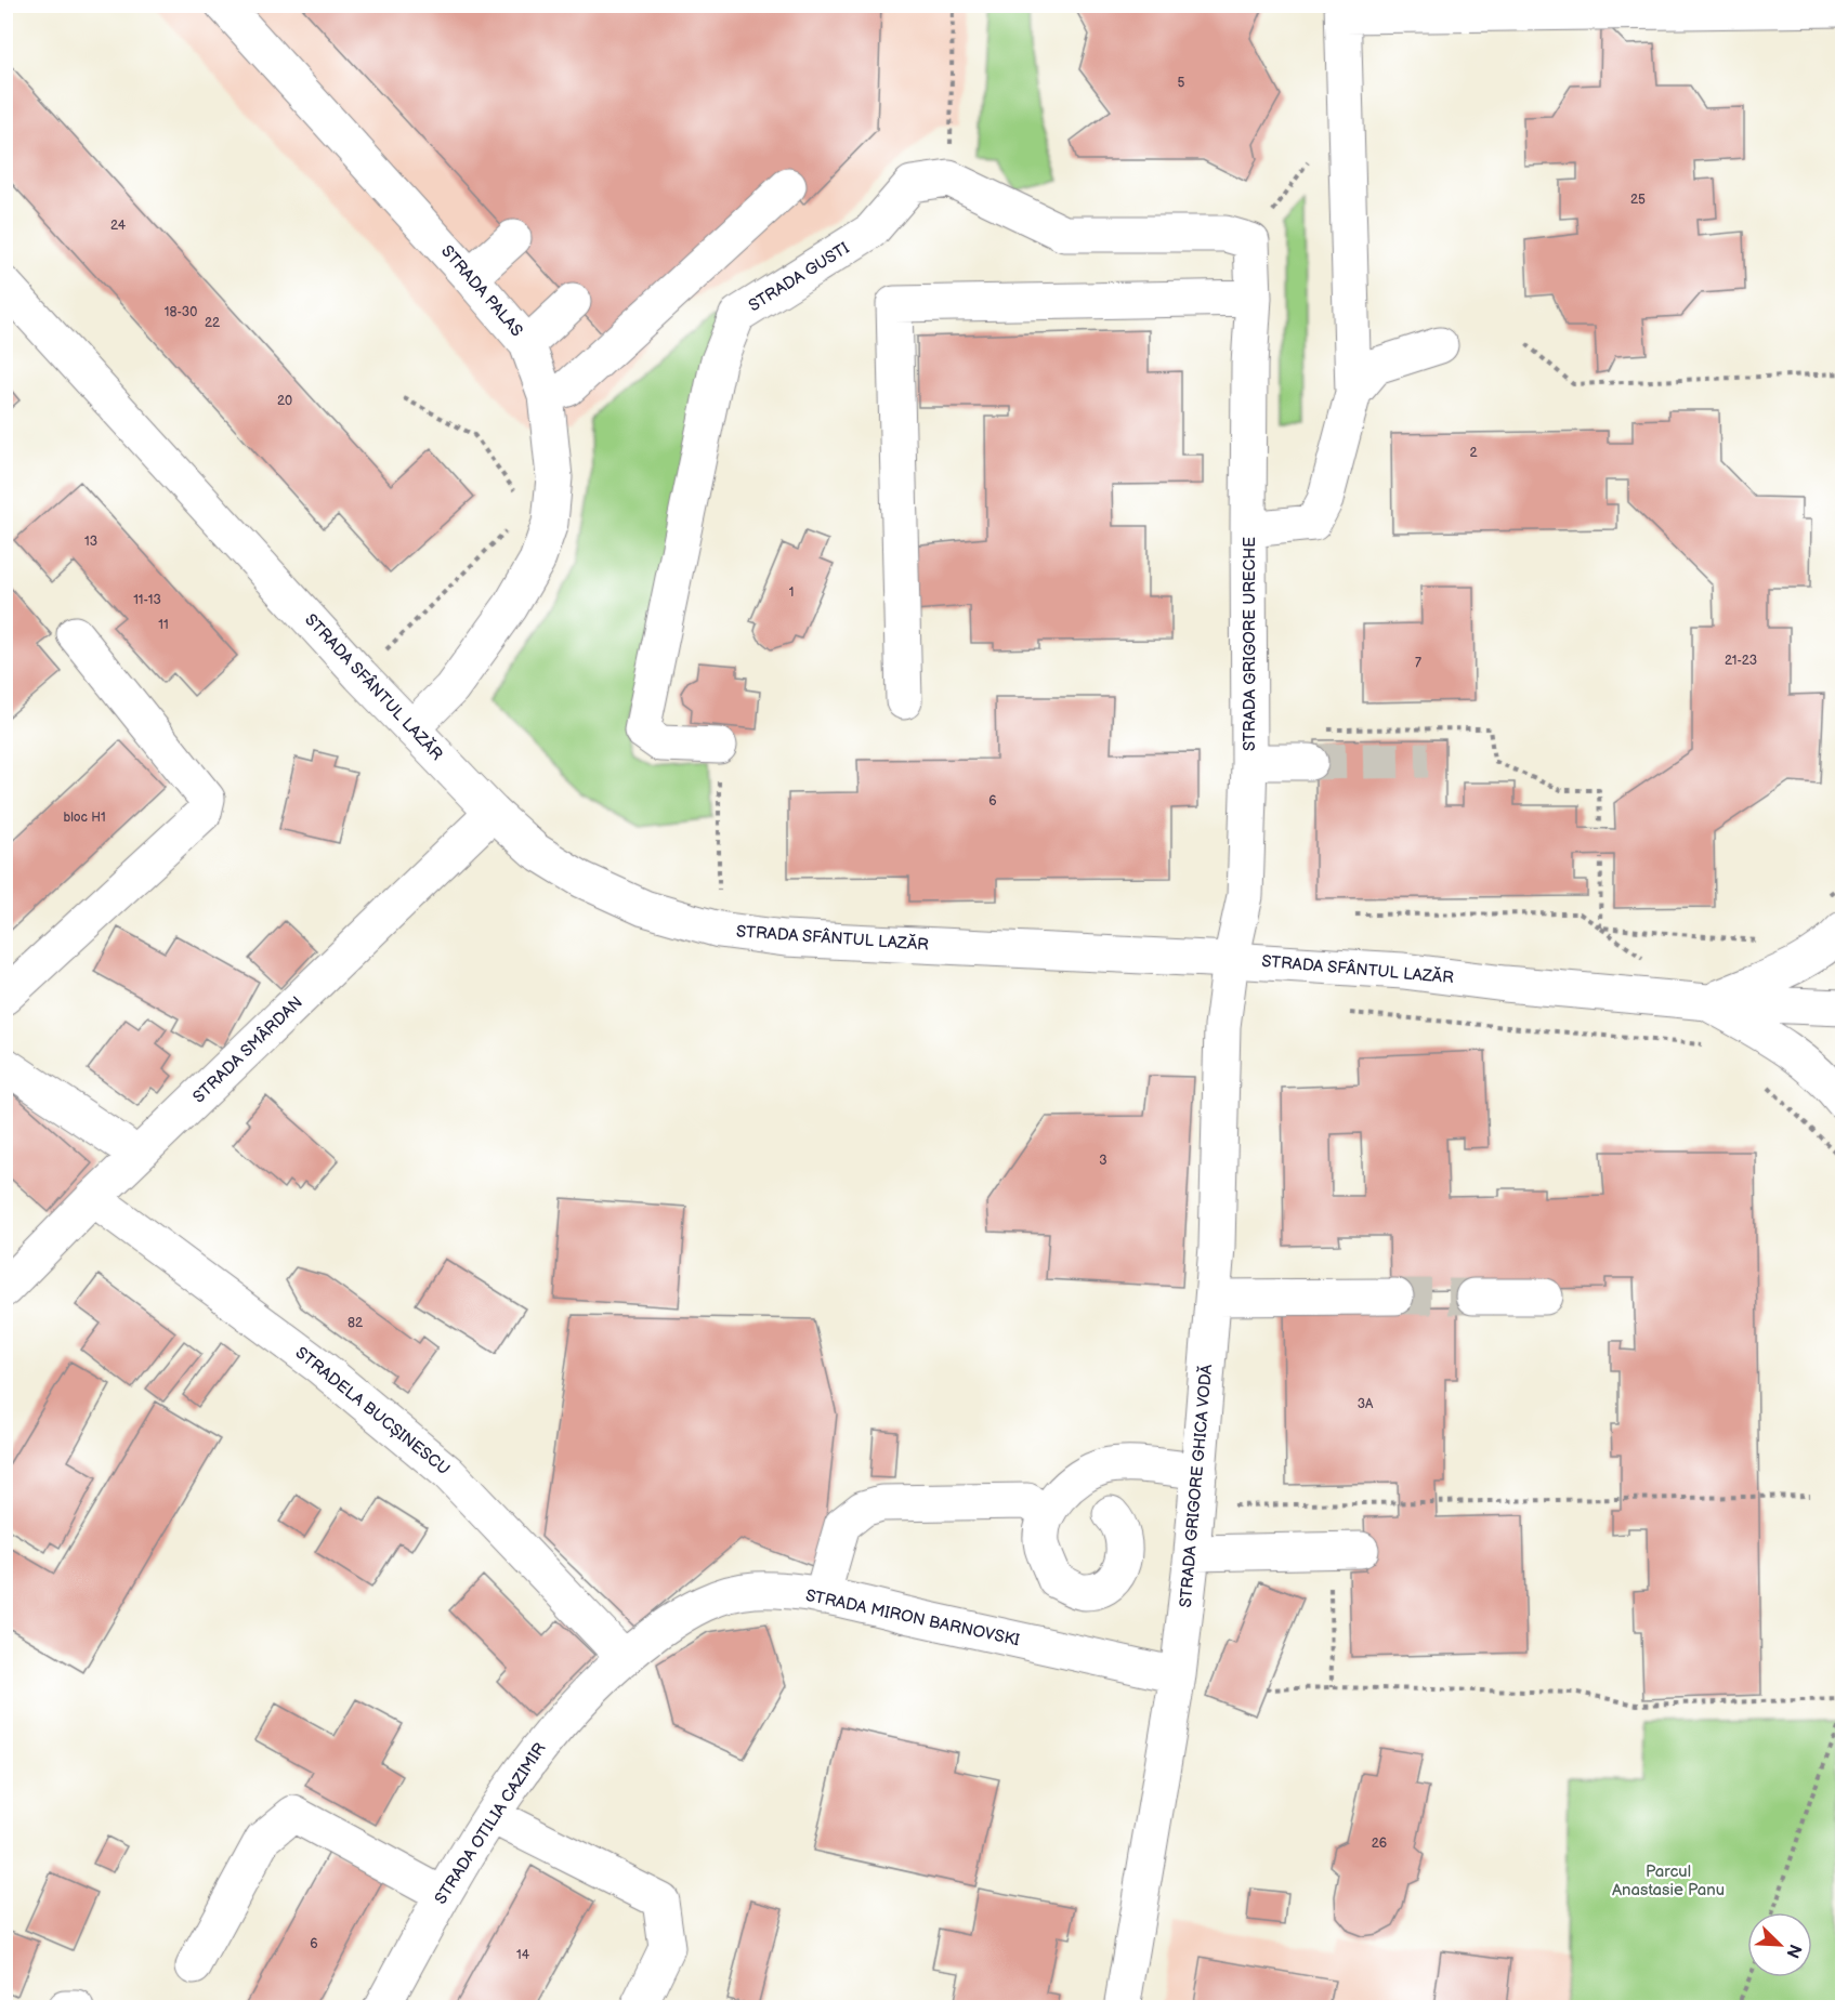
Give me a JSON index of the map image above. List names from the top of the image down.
{
  "streets": {
    "street": [
      "STRADA GUSTI",
      "STRADA PALAS",
      "STRADA GRIGORE URECHE",
      "STRADA SFÂNTUL LAZĂR",
      "STRADA SMÂRDAN",
      "STRADELA BUCȘINESCU",
      "STRADA GRIGORE GHICA VODĂ",
      "STRADA MIRON BARNOVSKI",
      "STRADA OTILIA CAZIMIR"
    ]
  },
  "crossings": [
    ["STRADA PALAS", "STRADA SFÂNTUL LAZĂR"],
    ["STRADA GRIGORE URECHE", "STRADA SFÂNTUL LAZĂR"],
    ["STRADA GRIGORE URECHE", "STRADA GRIGORE GHICA VODĂ"],
    ["STRADA SFÂNTUL LAZĂR", "STRADA SMÂRDAN"],
    ["STRADA SFÂNTUL LAZĂR", "STRADA GRIGORE GHICA VODĂ"],
    ["STRADA SMÂRDAN", "STRADELA BUCȘINESCU"],
    ["STRADELA BUCȘINESCU", "STRADA MIRON BARNOVSKI"],
    ["STRADELA BUCȘINESCU", "STRADA OTILIA CAZIMIR"],
    ["STRADA GRIGORE GHICA VODĂ", "STRADA MIRON BARNOVSKI"],
    ["STRADA MIRON BARNOVSKI", "STRADA OTILIA CAZIMIR"]
  ],
  "parks": ["Parcul Anastasie Panu"],
  "house_numbers": [
    "5",
    "25",
    "24",
    "18-30",
    "22",
    "20",
    "2",
    "13",
    "1",
    "11-13",
    "11",
    "21-23",
    "7",
    "6",
    "bloc H1",
    "3",
    "82",
    "3A",
    "26",
    "6",
    "14"
  ],
  "north": "bottom right"
}
